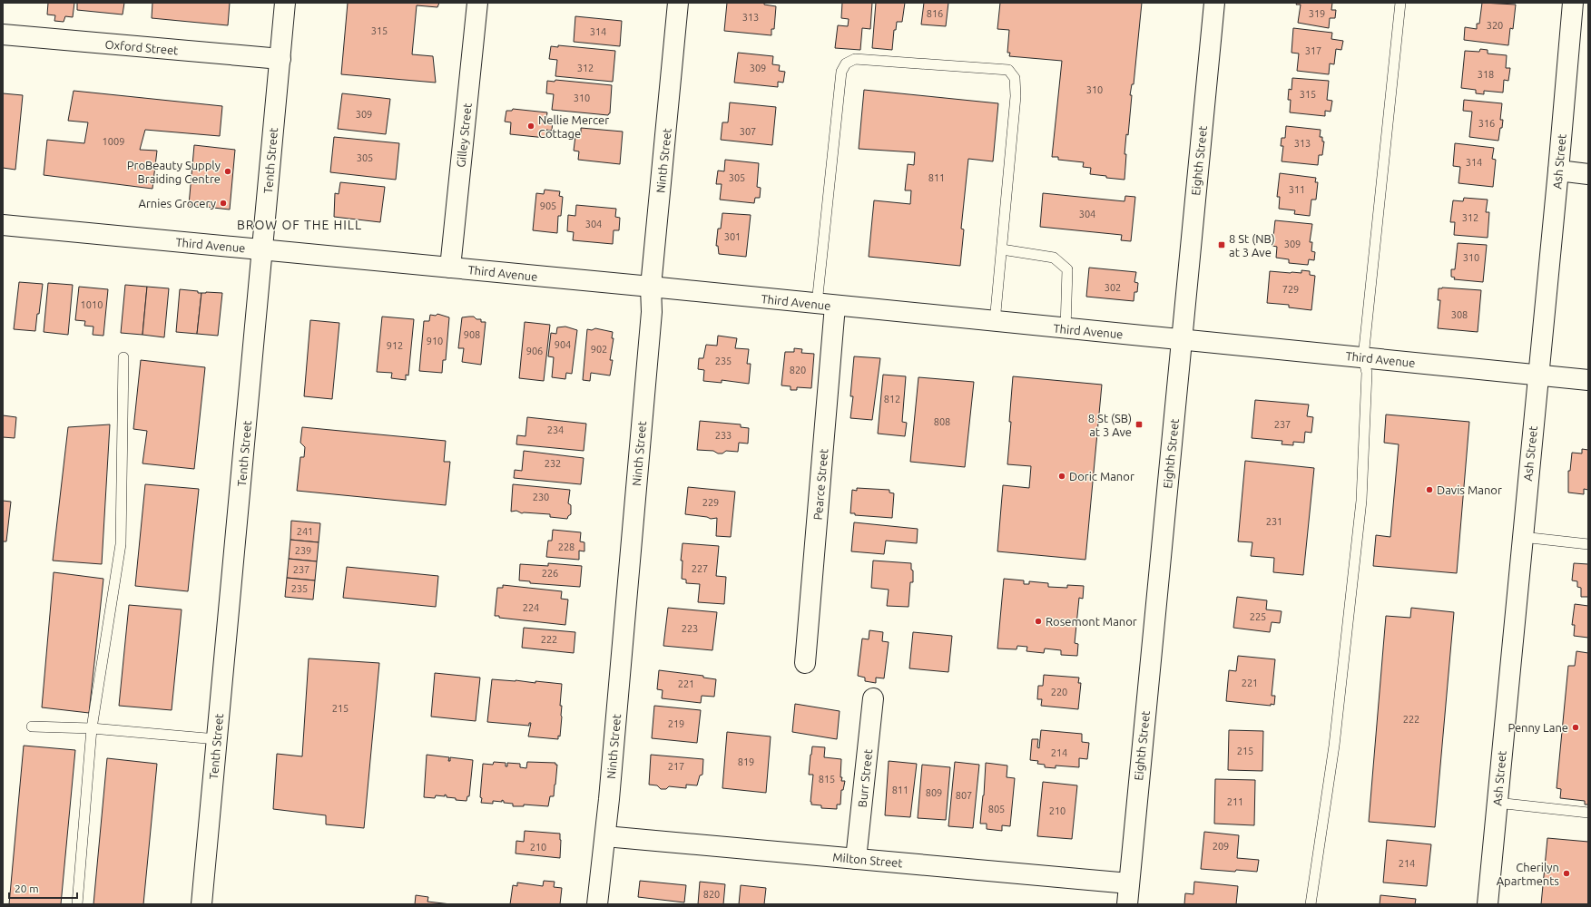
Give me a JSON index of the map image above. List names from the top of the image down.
{
  "streets": {
    "street": [
      "Oxford Street",
      "Gilley Street",
      "Tenth Street",
      "Ninth Street",
      "Eighth Street",
      "Ash Street",
      "Third Avenue",
      "Pearce Street",
      "Burr Street",
      "Milton Street"
    ]
  },
  "crossings": [
    ["Oxford Street", "Tenth Street"],
    ["Gilley Street", "Third Avenue"],
    ["Tenth Street", "Third Avenue"],
    ["Ninth Street", "Third Avenue"],
    ["Ninth Street", "Milton Street"],
    ["Eighth Street", "Third Avenue"],
    ["Eighth Street", "Milton Street"],
    ["Ash Street", "Third Avenue"],
    ["Third Avenue", "Pearce Street"],
    ["Burr Street", "Milton Street"]
  ],
  "districts": ["BROW OF THE HILL"],
  "places": {
    "other": [
      "Nellie Mercer Cottage",
      "ProBeauty Supply Braiding Centre",
      "Arnies Grocery",
      "Doric Manor",
      "Davis Manor",
      "Rosemont Manor",
      "Penny Lane",
      "Cherilyn Apartments"
    ],
    "transit": ["8 St (NB) at 3 Ave", "8 St (SB) at 3 Ave"]
  },
  "house_numbers": [
    "816",
    "319",
    "313",
    "320",
    "315",
    "314",
    "317",
    "312",
    "309",
    "318",
    "310",
    "315",
    "310",
    "309",
    "316",
    "307",
    "1009",
    "313",
    "305",
    "314",
    "305",
    "811",
    "311",
    "905",
    "304",
    "312",
    "304",
    "301",
    "309",
    "310",
    "302",
    "729",
    "1010",
    "308",
    "908",
    "910",
    "904",
    "912",
    "902",
    "906",
    "235",
    "820",
    "812",
    "808",
    "237",
    "234",
    "233",
    "232",
    "230",
    "229",
    "231",
    "241",
    "228",
    "239",
    "227",
    "237",
    "226",
    "235",
    "224",
    "225",
    "223",
    "222",
    "221",
    "221",
    "220",
    "215",
    "222",
    "219",
    "215",
    "214",
    "819",
    "217",
    "815",
    "811",
    "809",
    "807",
    "211",
    "805",
    "210",
    "209",
    "210",
    "214",
    "820"
  ],
  "scale_bar": "20 m"
}
